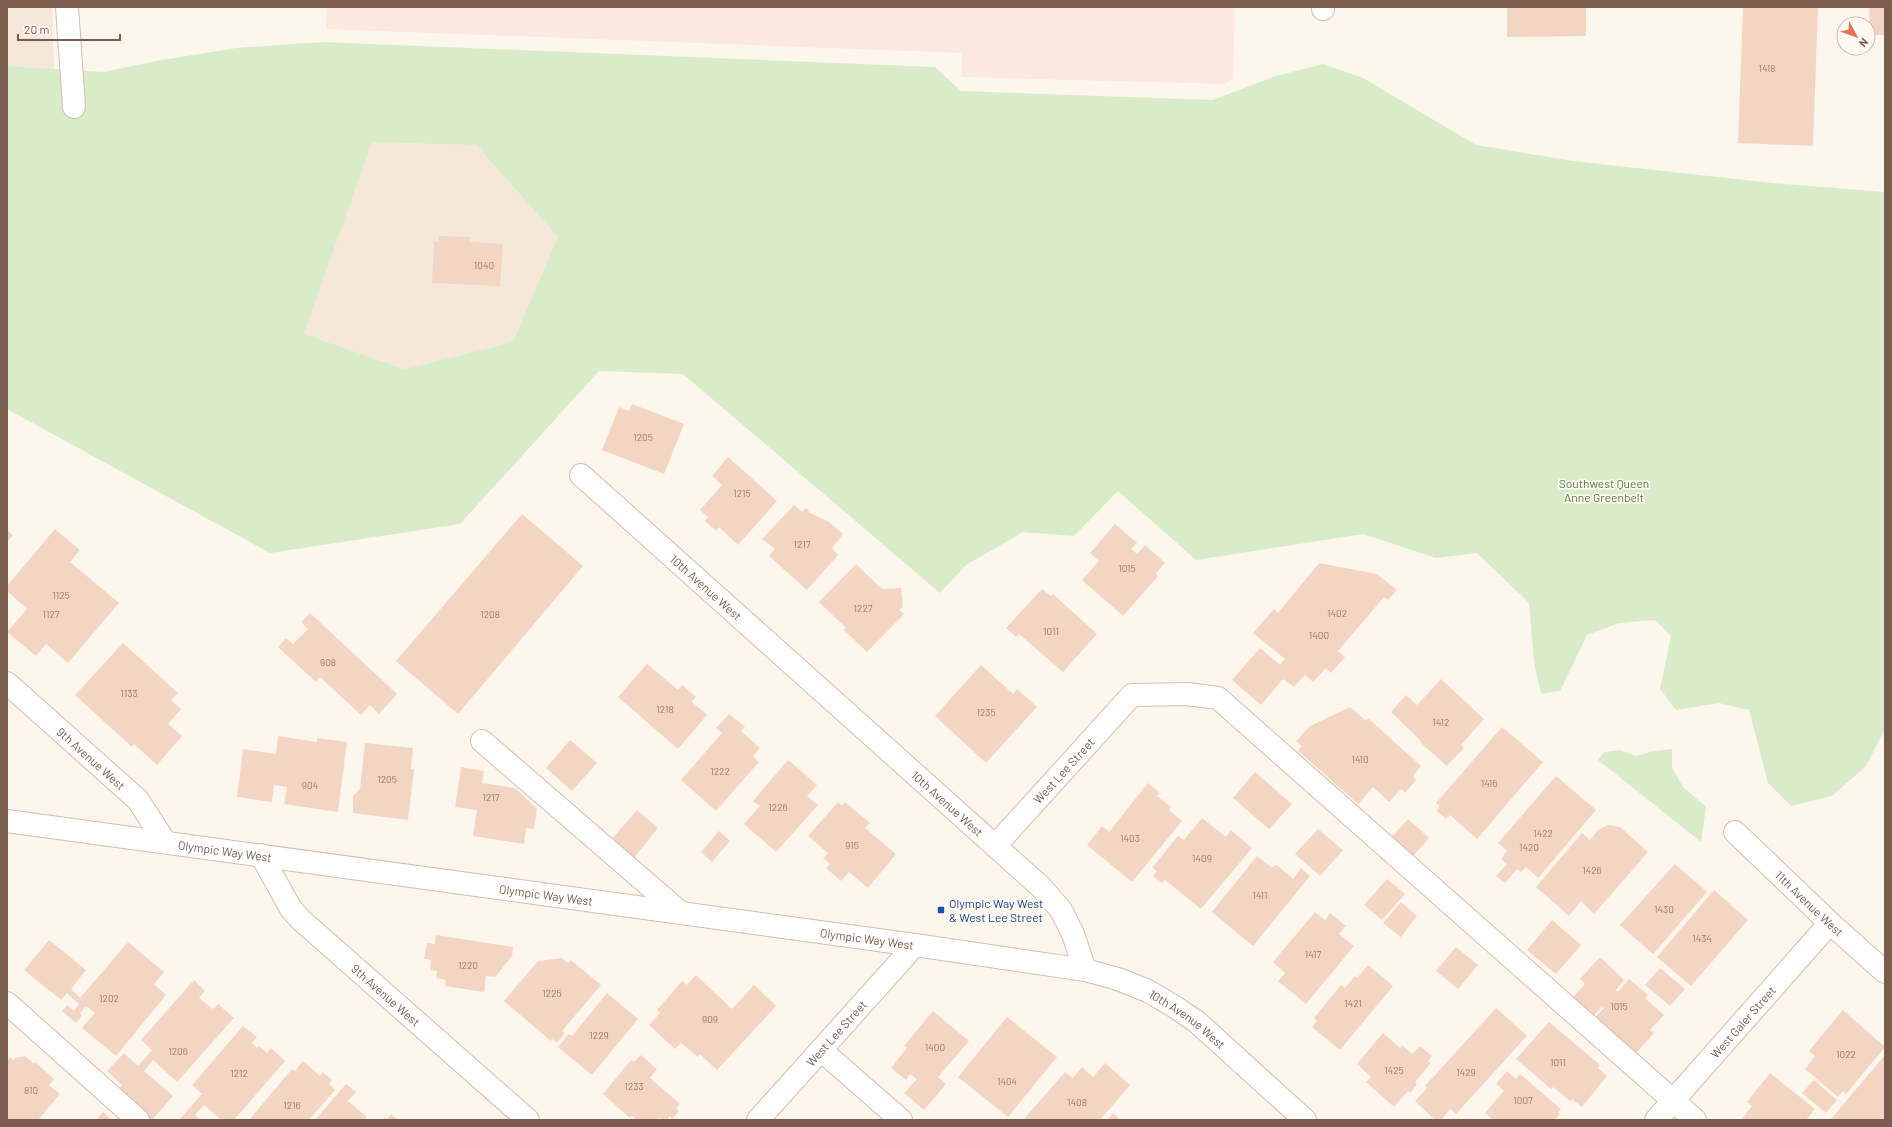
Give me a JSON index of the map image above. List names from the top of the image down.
{
  "streets": {
    "street": [
      "10th Avenue West",
      "9th Avenue West",
      "West Lee Street",
      "Olympic Way West",
      "11th Avenue West",
      "West Galer Street"
    ]
  },
  "crossings": [
    ["10th Avenue West", "West Lee Street"],
    ["10th Avenue West", "Olympic Way West"],
    ["9th Avenue West", "Olympic Way West"],
    ["West Lee Street", "Olympic Way West"],
    ["West Lee Street", "West Galer Street"],
    ["11th Avenue West", "West Galer Street"]
  ],
  "parks": ["Southwest Queen Anne Greenbelt"],
  "places": {
    "transit": ["Olympic Way West & West Lee Street"]
  },
  "house_numbers": [
    "1418",
    "1040",
    "1205",
    "1215",
    "1217",
    "1015",
    "1125",
    "1227",
    "1402",
    "1127",
    "1208",
    "1011",
    "1400",
    "908",
    "1133",
    "1218",
    "1235",
    "1412",
    "1410",
    "1222",
    "1205",
    "1416",
    "904",
    "1217",
    "1226",
    "1422",
    "1403",
    "915",
    "1420",
    "1409",
    "1426",
    "1411",
    "1430",
    "1434",
    "1417",
    "1220",
    "1225",
    "1202",
    "1421",
    "1015",
    "909",
    "1229",
    "1400",
    "1206",
    "1022",
    "1011",
    "1425",
    "1429",
    "1212",
    "1404",
    "1233",
    "810",
    "1007",
    "1408",
    "1216"
  ],
  "scale_bar": "20 m",
  "north": "bottom right"
}
